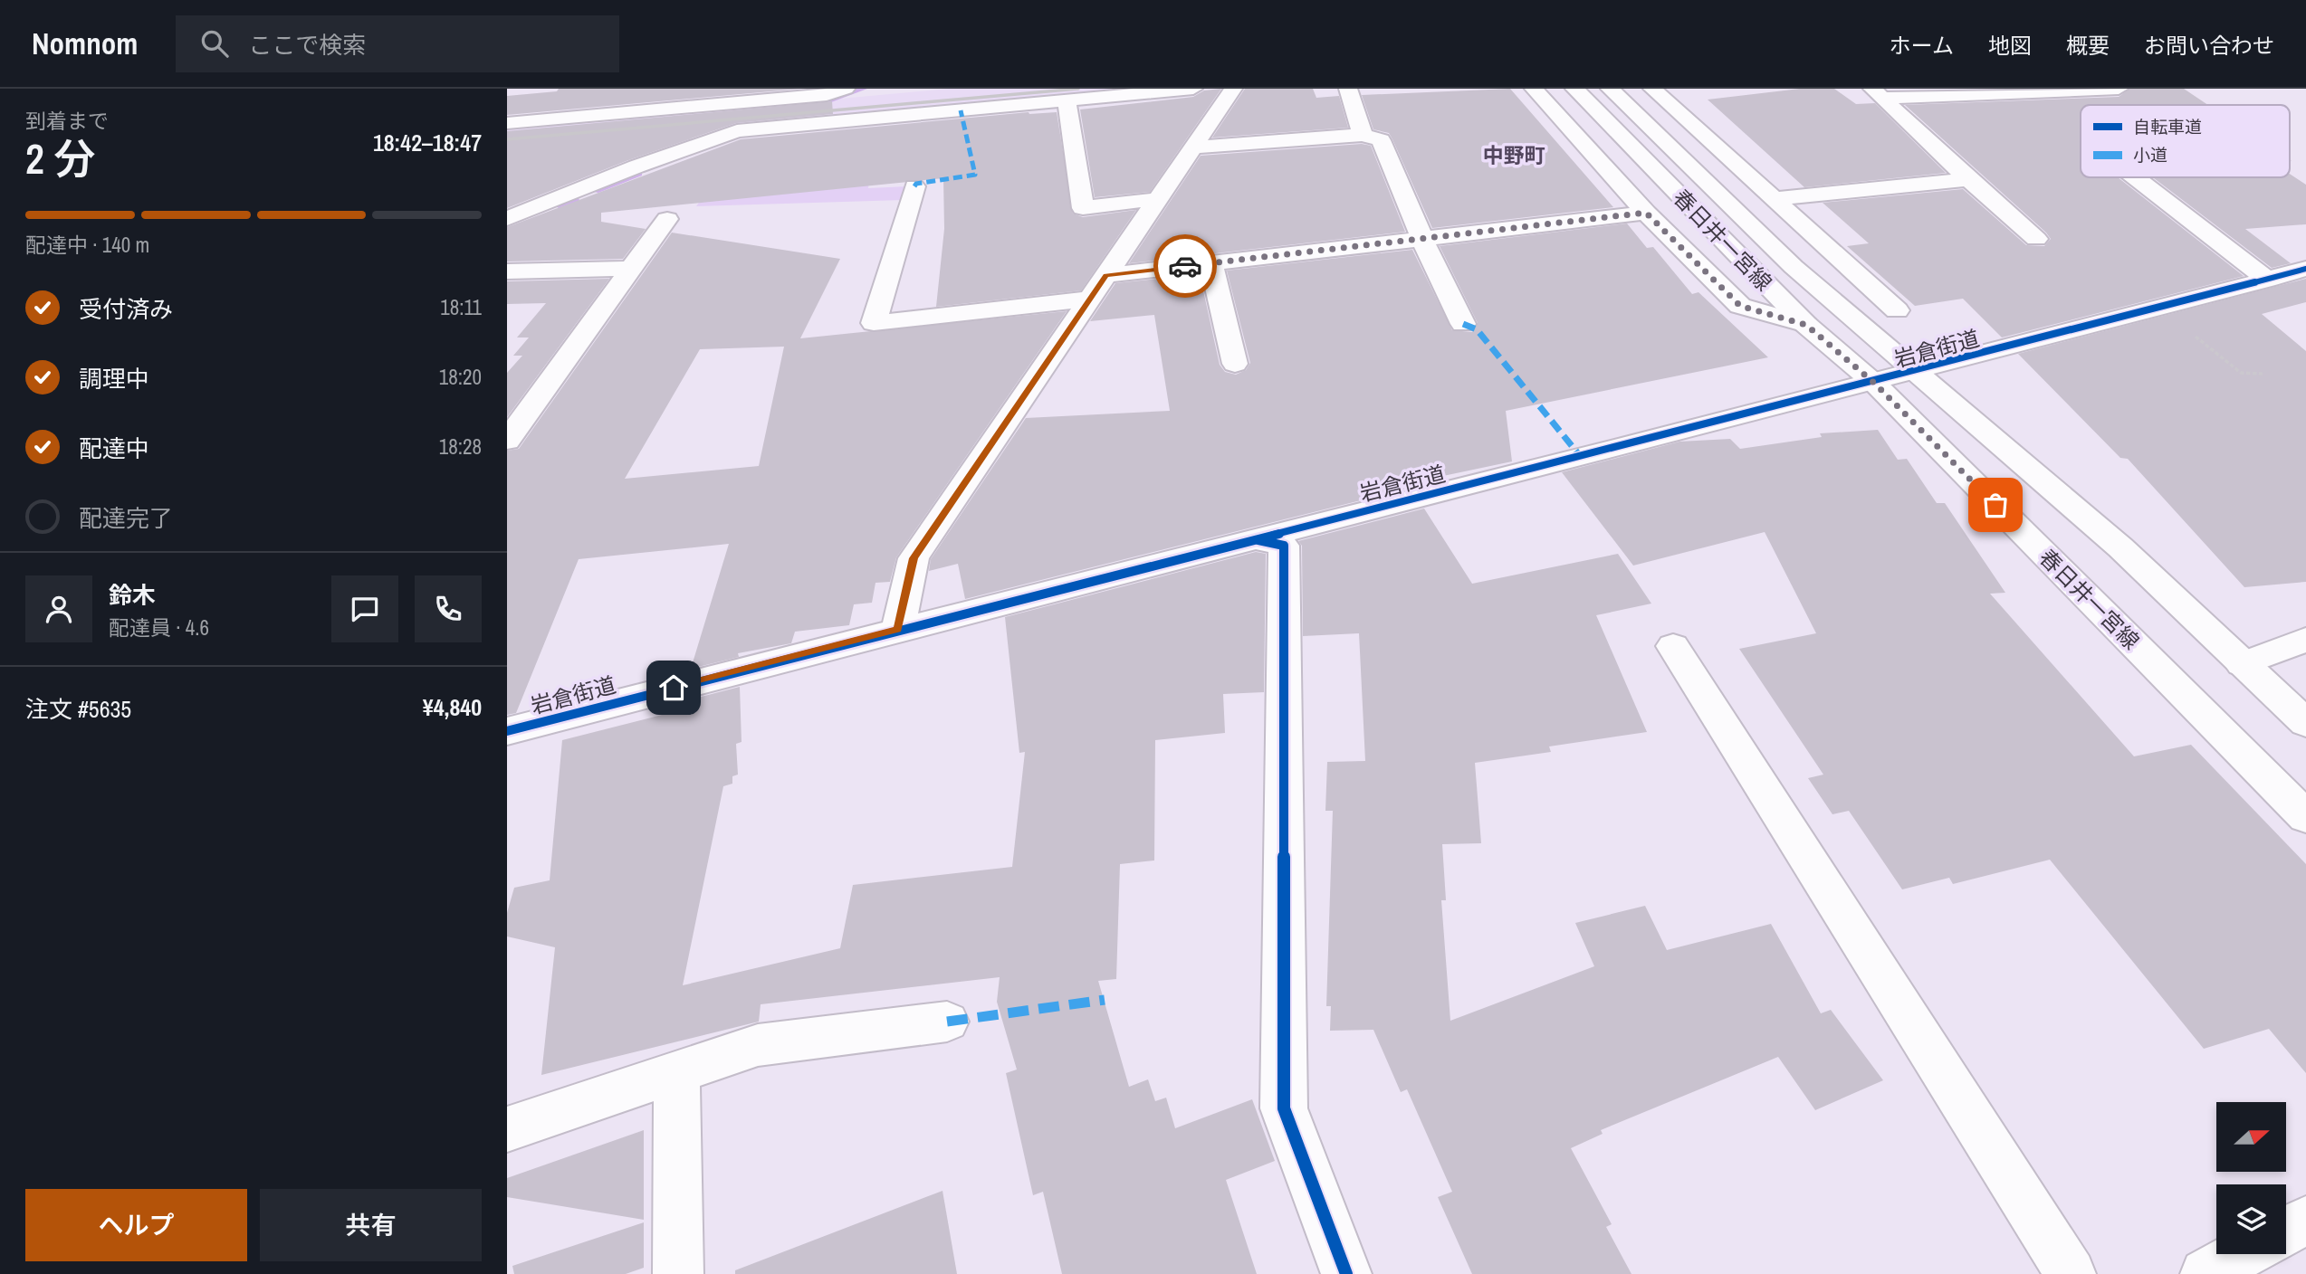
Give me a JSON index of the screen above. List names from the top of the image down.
{
  "streets": {
    "street": ["春日井一宮線", "岩倉街道"]
  },
  "crossings": [
    ["春日井一宮線", "岩倉街道"]
  ],
  "districts": ["中野町"],
  "legend": ["自転車道", "小道"],
  "north": "right",
  "page": {
    "header": "Nomnom",
    "search": "ここで検索",
    "nav": [
      "ホーム",
      "地図",
      "概要",
      "お問い合わせ"
    ],
    "heading": ["2 分", "到着まで", "18:42–18:47"],
    "panel": [
      "鈴木",
      "配達員 · 4.6",
      "注文 #5635",
      "¥4,840"
    ],
    "bar": "配達中 · 140 m",
    "list": [
      ["受付済み", "18:11"],
      ["調理中", "18:20"],
      ["配達中", "18:28"],
      "配達完了"
    ],
    "buttons": ["ヘルプ", "共有"]
  }
}
